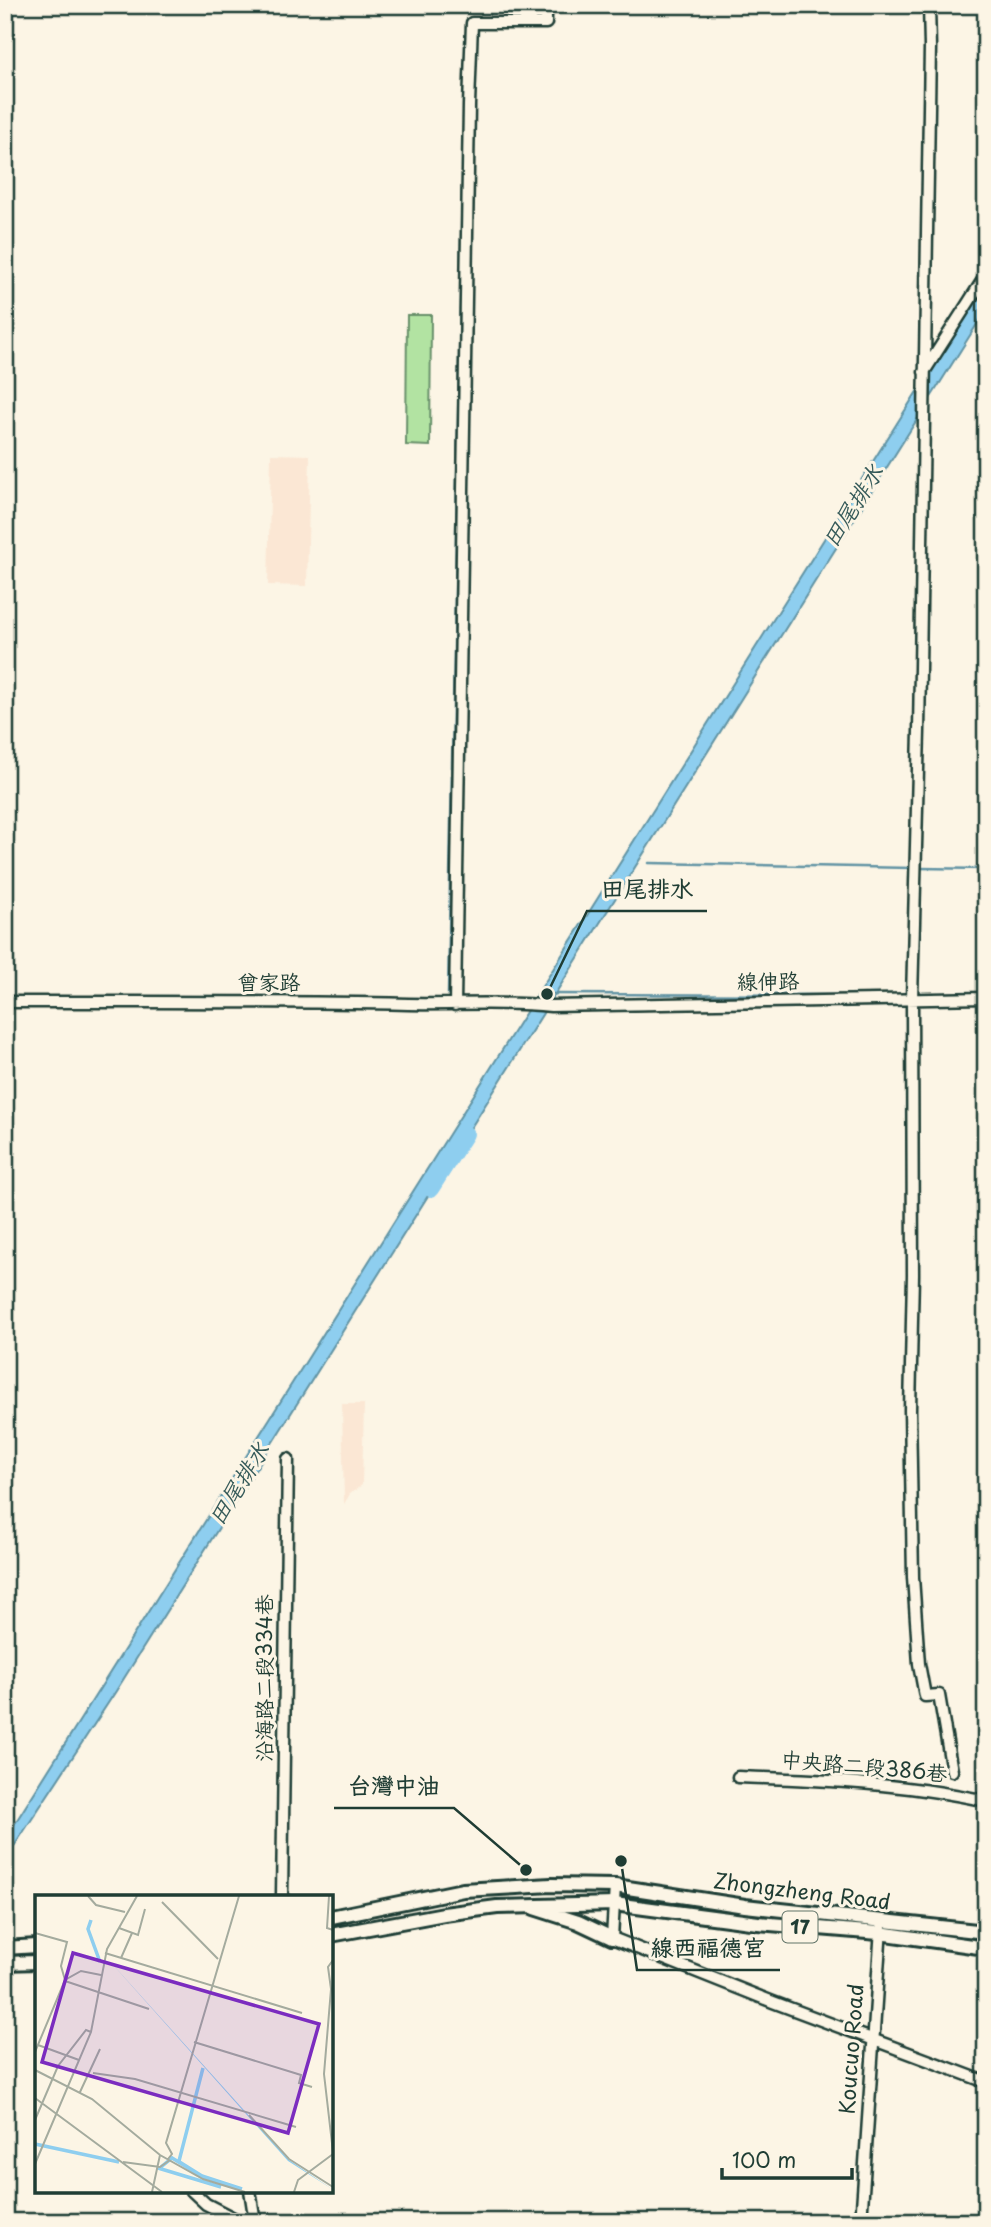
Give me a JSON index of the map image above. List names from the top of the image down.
{
  "streets": {
    "main road": ["Zhongzheng Road", "17"],
    "street": [
      "線伸路",
      "曾家路",
      "沿海路二段334巷",
      "中央路二段386巷",
      "Koucuo Road"
    ]
  },
  "crossings": [
    ["線伸路", "曾家路"],
    ["Zhongzheng Road", "17"],
    ["Zhongzheng Road", "Koucuo Road"]
  ],
  "water": ["田尾排水"],
  "places": ["田尾排水", "線西福德宮", "台灣中油"],
  "scale_bar": "100 m"
}
